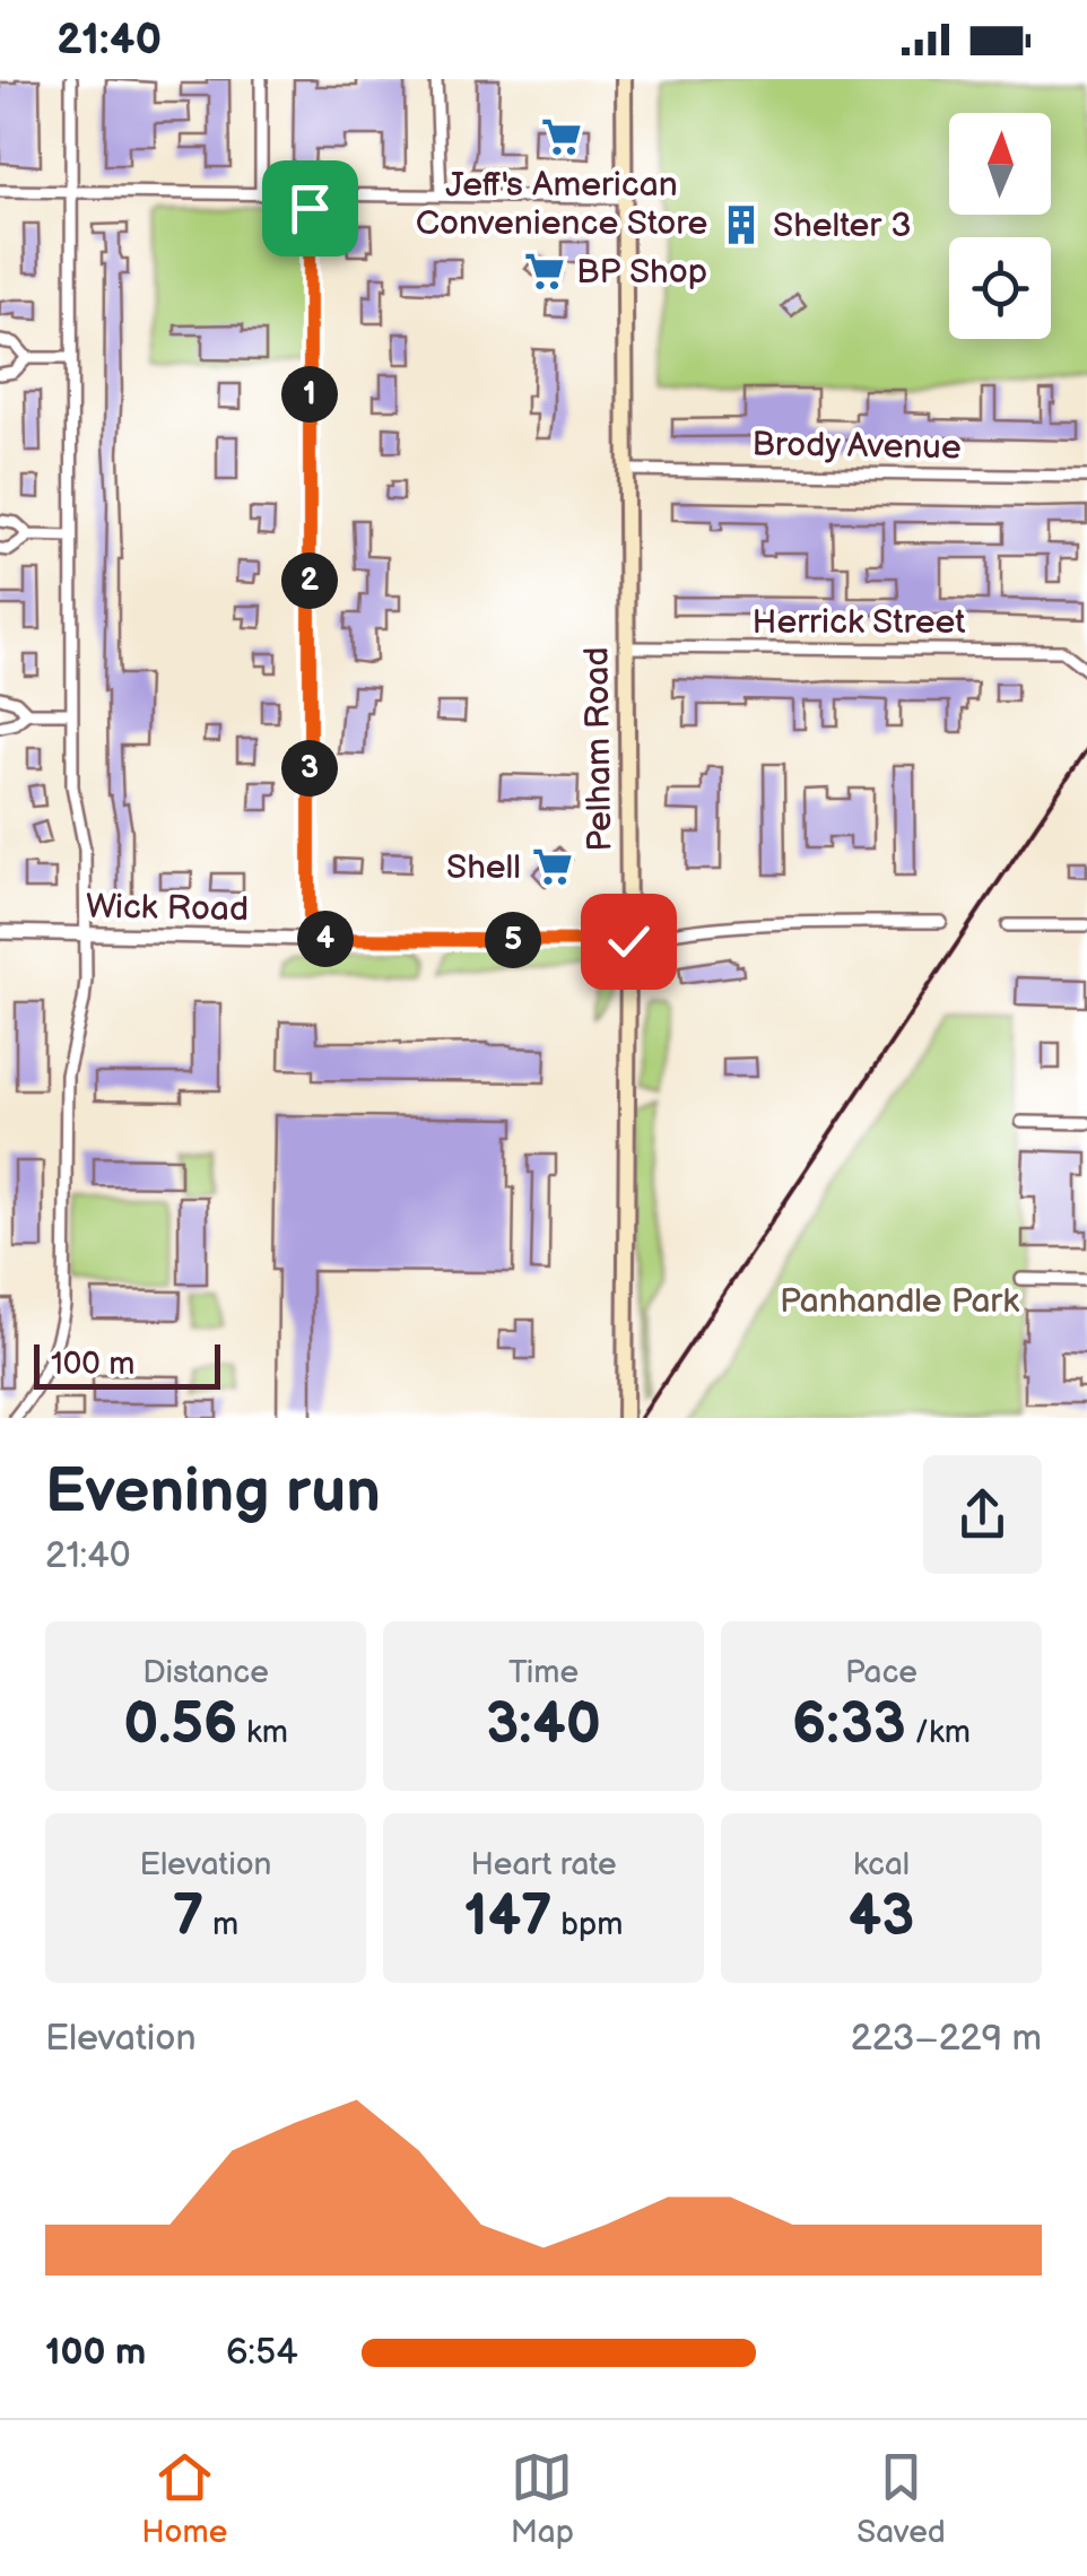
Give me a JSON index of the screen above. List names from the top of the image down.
{
  "streets": {
    "main road": ["Pelham Road"],
    "street": ["Brody Avenue", "Herrick Street", "Wick Road"]
  },
  "crossings": [
    ["Brody Avenue", "Pelham Road"],
    ["Herrick Street", "Pelham Road"],
    ["Pelham Road", "Wick Road"]
  ],
  "parks": ["Panhandle Park"],
  "places": {
    "supermarket": ["Jeff's American Convenience Store", "BP Shop", "Shell"],
    "building": ["Shelter 3"]
  },
  "scale_bar": "100 m",
  "north": "top",
  "page": {
    "status": "21:40",
    "pins": [
      "1",
      "2",
      "3",
      "4",
      "5"
    ],
    "scale": "100 m",
    "heading": ["Evening run", "21:40"],
    "stats": [
      ["Distance", "0.56 km"],
      ["Time", "3:40"],
      ["Pace", "6:33 /km"],
      ["Elevation", "7 m"],
      ["Heart rate", "147 bpm"],
      ["kcal", "43"]
    ],
    "chart": ["Elevation", "223–229 m"],
    "list": [
      {
        "name": "100 m",
        "note": "6:54"
      }
    ],
    "tabs": ["Home", "Map", "Saved"]
  }
}
